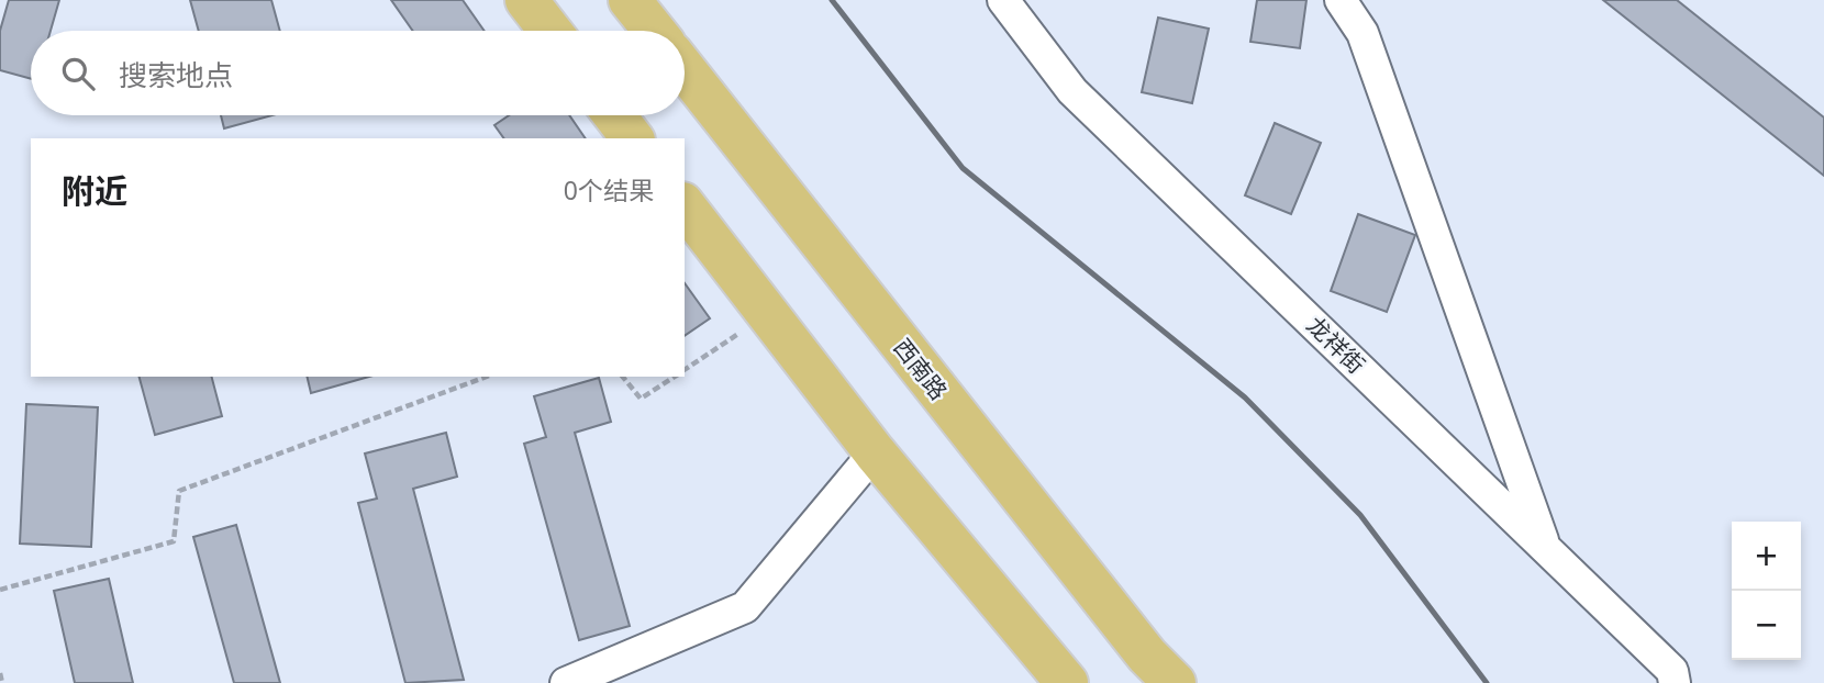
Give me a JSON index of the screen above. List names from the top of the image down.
{
  "streets": {
    "main road": ["西南路"],
    "street": ["龙祥街"]
  },
  "page": {
    "search": "搜索地点",
    "heading": ["附近", "0个结果"],
    "map_buttons": ["+", "−"]
  }
}
